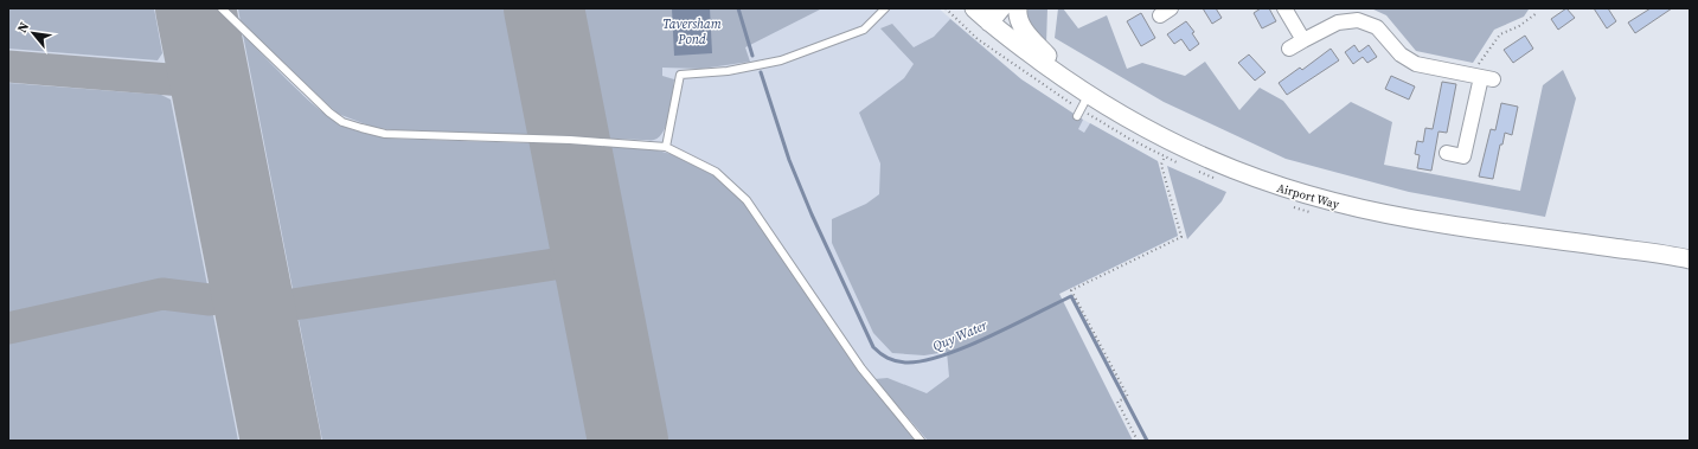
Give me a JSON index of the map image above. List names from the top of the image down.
{
  "streets": {
    "street": ["Airport Way"]
  },
  "water": ["Taversham Pond", "Quy Water"],
  "north": "top left"
}
